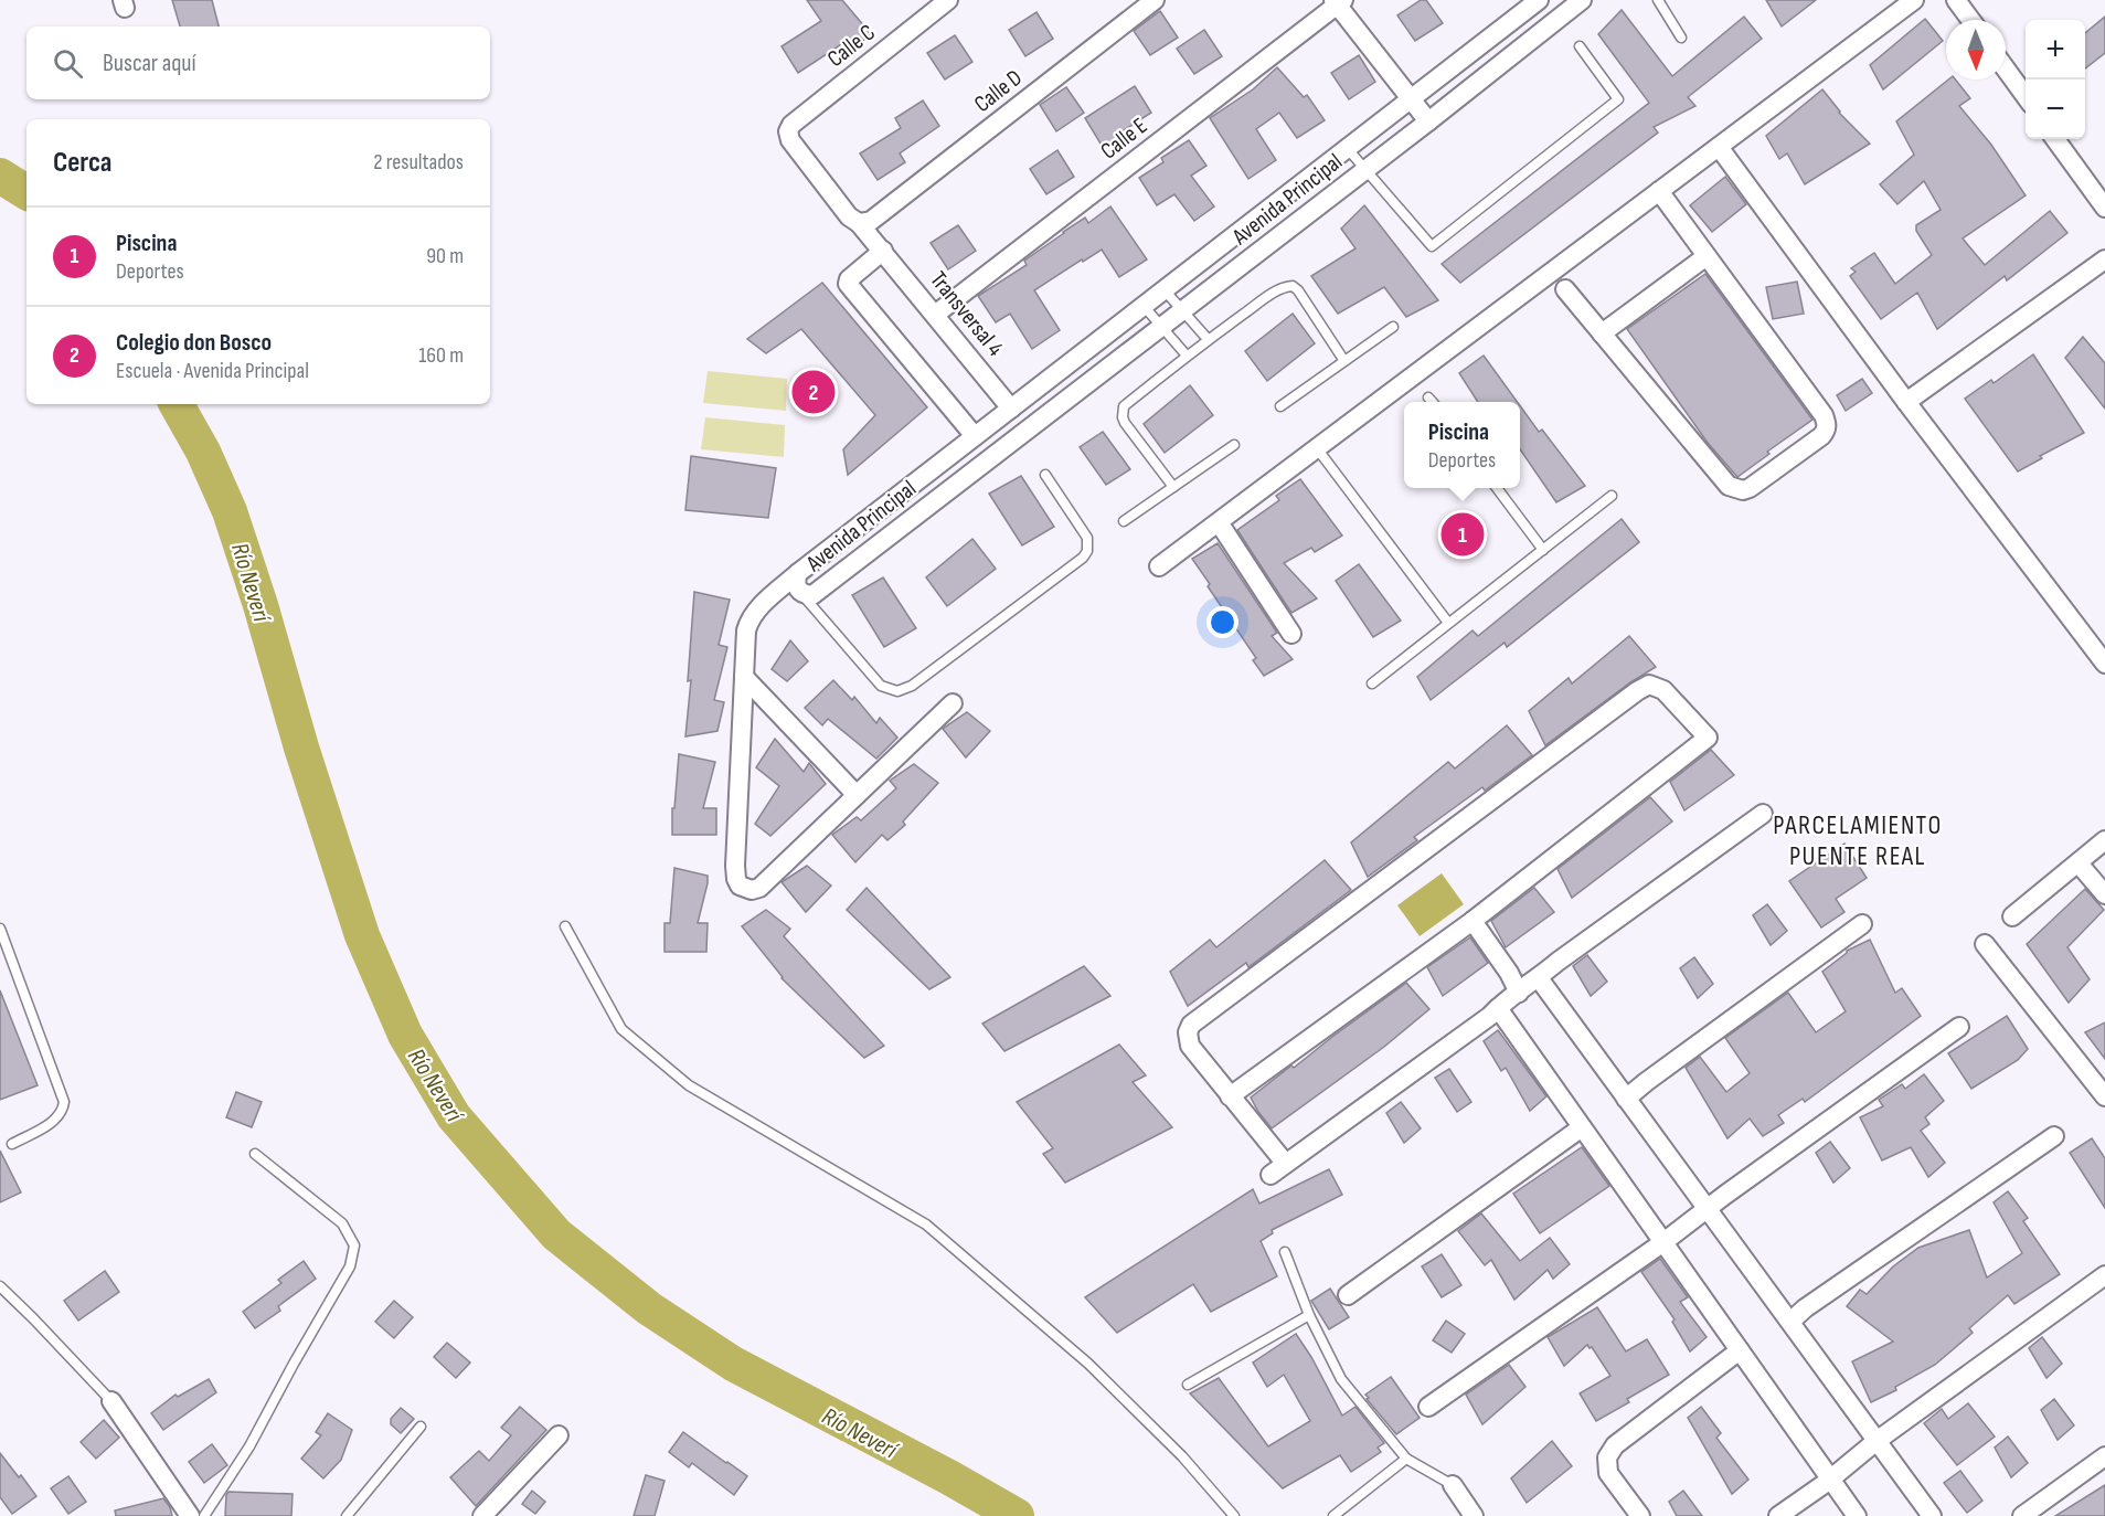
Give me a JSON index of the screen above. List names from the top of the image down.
{
  "streets": {
    "street": [
      "Calle C",
      "Calle D",
      "Calle E",
      "Avenida Principal",
      "Transversal 4"
    ]
  },
  "crossings": [
    ["Calle C", "Transversal 4"],
    ["Calle D", "Transversal 4"],
    ["Calle E", "Transversal 4"],
    ["Avenida Principal", "Transversal 4"]
  ],
  "districts": ["PARCELAMIENTO PUENTE REAL"],
  "water": ["Río Neverí"],
  "north": "bottom",
  "page": {
    "map_buttons": ["+", "−"],
    "search": "Buscar aquí",
    "heading": ["Cerca", "2 resultados"],
    "list": [
      {
        "mark": "1",
        "name": "Piscina",
        "note": "Deportes",
        "value": "90 m"
      },
      {
        "mark": "2",
        "name": "Colegio don Bosco",
        "note": "Escuela · Avenida Principal",
        "value": "160 m"
      }
    ],
    "pins": ["2", "1"],
    "popup": ["Piscina", "Deportes"]
  }
}
